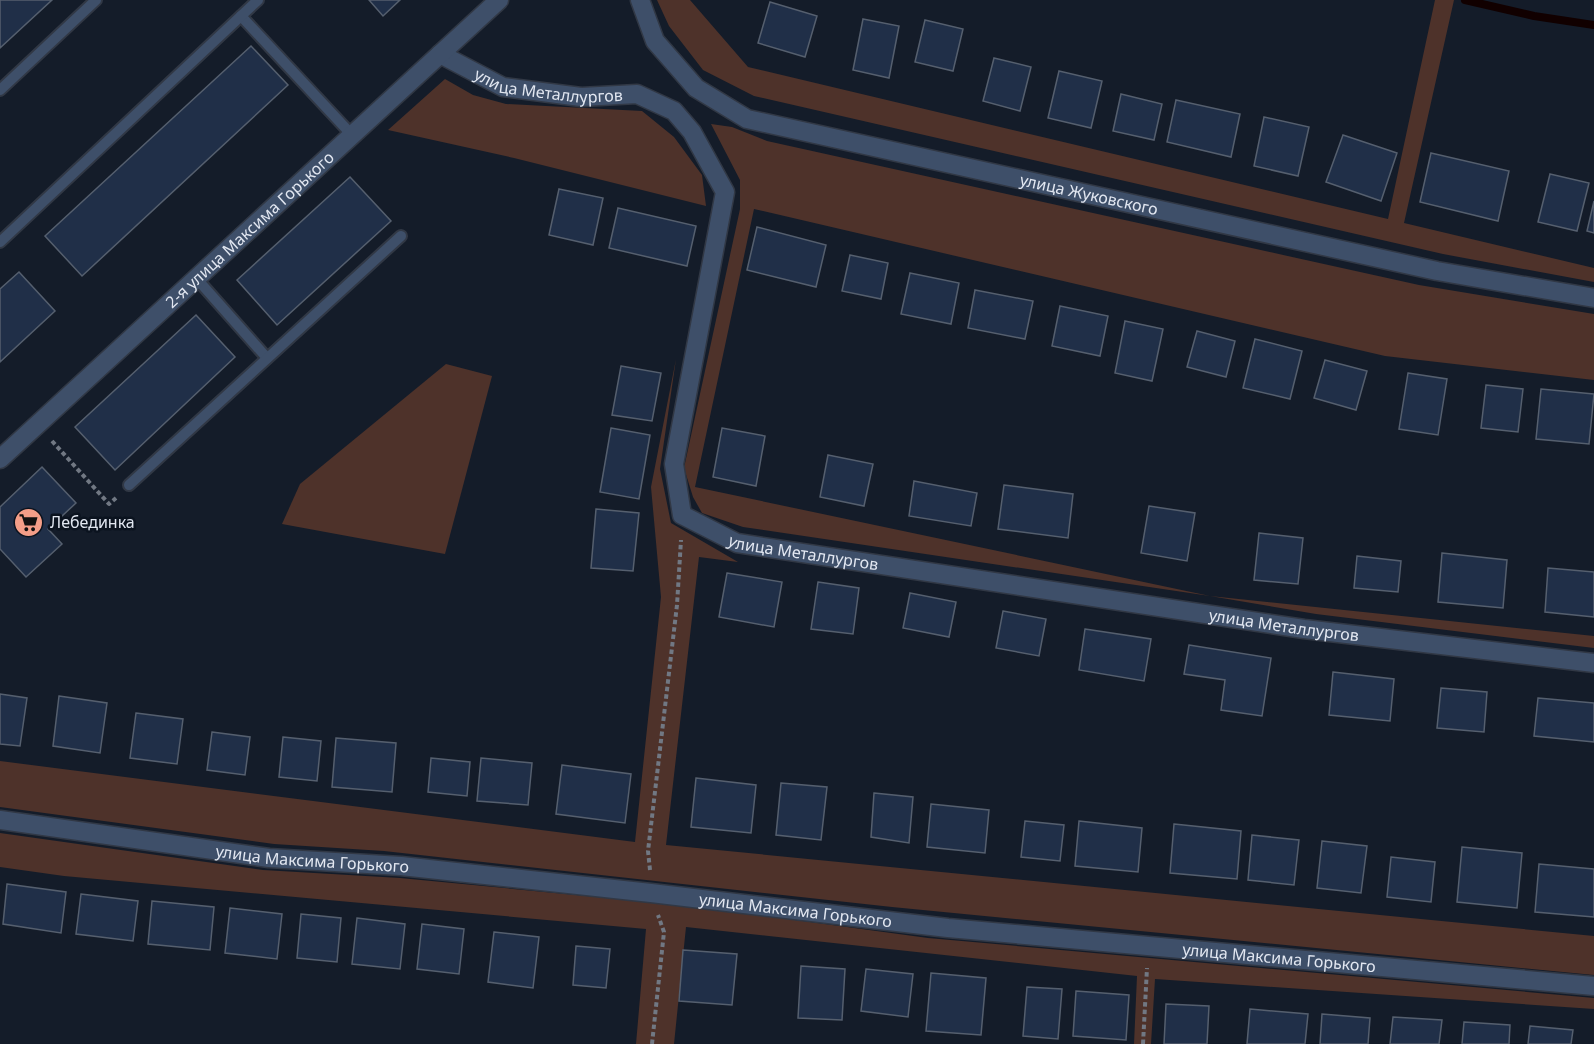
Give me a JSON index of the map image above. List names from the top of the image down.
{
  "streets": {
    "street": [
      "улица Металлургов",
      "улица Жуковского",
      "2-я улица Максима Горького",
      "улица Максима Горького"
    ]
  },
  "crossings": [
    ["улица Металлургов", "2-я улица Максима Горького"]
  ],
  "places": {
    "supermarket": ["Лебединка"]
  }
}
